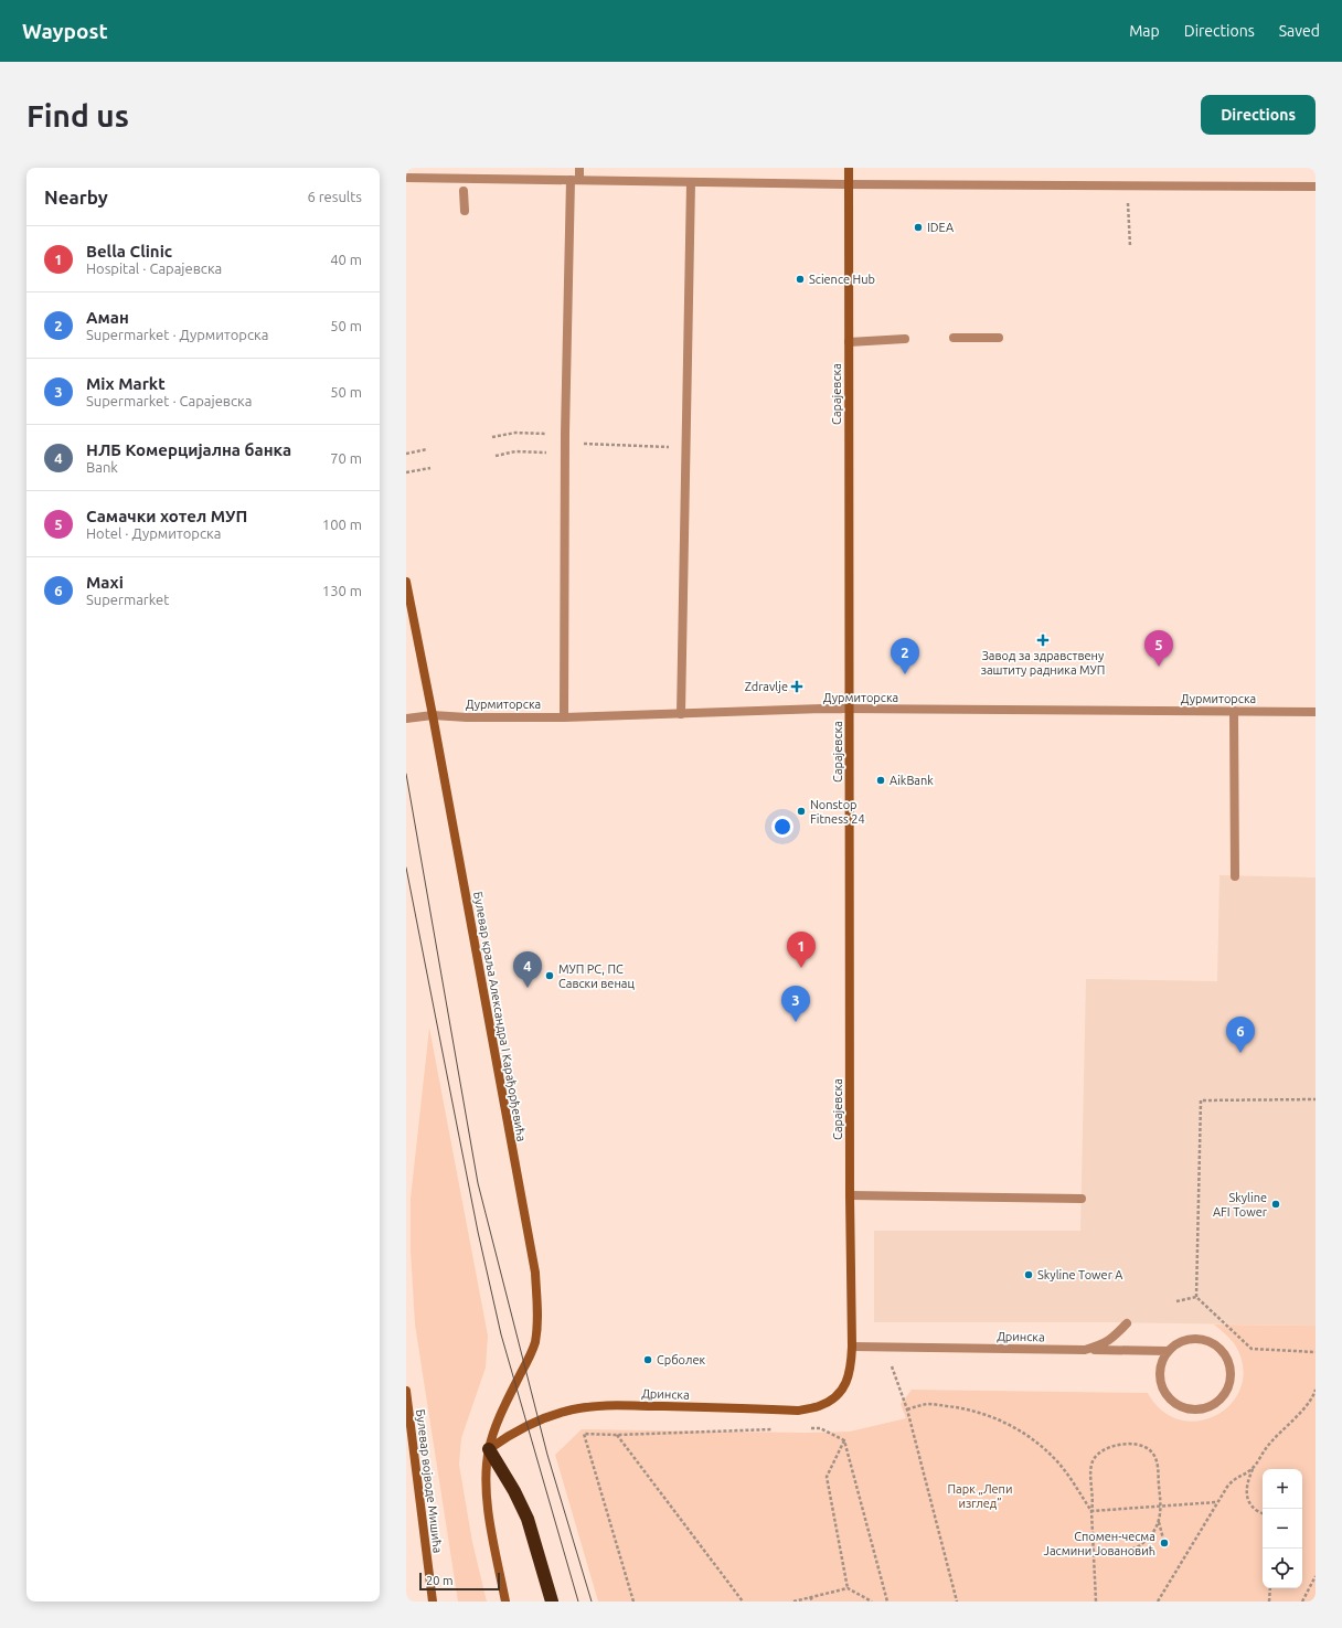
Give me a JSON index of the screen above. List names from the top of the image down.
{
  "streets": {
    "street": [
      "Сарајевска",
      "Дурмиторска",
      "Булевар краља Александра I Карађорђевића",
      "Дринска",
      "Булевар војводе Мишића"
    ]
  },
  "crossings": [
    ["Сарајевска", "Дурмиторска"],
    ["Сарајевска", "Дринска"],
    ["Дурмиторска", "Булевар краља Александра I Карађорђевића"],
    ["Булевар краља Александра I Карађорђевића", "Дринска"]
  ],
  "parks": ["Парк „Лепи изглед”"],
  "places": {
    "other": [
      "IDEA",
      "Science Hub",
      "AikBank",
      "Nonstop Fitness 24",
      "МУП РС, ПС Савски венац",
      "Skyline AFI Tower",
      "Skyline Tower A",
      "Срболек",
      "Спомен-чесма Јасмини Јовановић"
    ],
    "health": ["Завод за здравствену заштиту радника МУП", "Zdravlje"]
  },
  "scale_bar": "20 m",
  "page": {
    "header": "Waypost",
    "nav": ["Map", "Directions", "Saved"],
    "buttons": "Directions",
    "title": "Find us",
    "heading": ["Nearby", "6 results"],
    "list": [
      {
        "mark": "1",
        "name": "Bella Clinic",
        "note": "Hospital · Сарајевска",
        "value": "40 m"
      },
      {
        "mark": "2",
        "name": "Аман",
        "note": "Supermarket · Дурмиторска",
        "value": "50 m"
      },
      {
        "mark": "3",
        "name": "Mix Markt",
        "note": "Supermarket · Сарајевска",
        "value": "50 m"
      },
      {
        "mark": "4",
        "name": "НЛБ Комерцијална банка",
        "note": "Bank",
        "value": "70 m"
      },
      {
        "mark": "5",
        "name": "Самачки хотел МУП",
        "note": "Hotel · Дурмиторска",
        "value": "100 m"
      },
      {
        "mark": "6",
        "name": "Maxi",
        "note": "Supermarket",
        "value": "130 m"
      }
    ],
    "pins": [
      "5",
      "2",
      "1",
      "4",
      "3",
      "6"
    ],
    "map_buttons": ["+", "−"],
    "scale": "20 m"
  }
}
